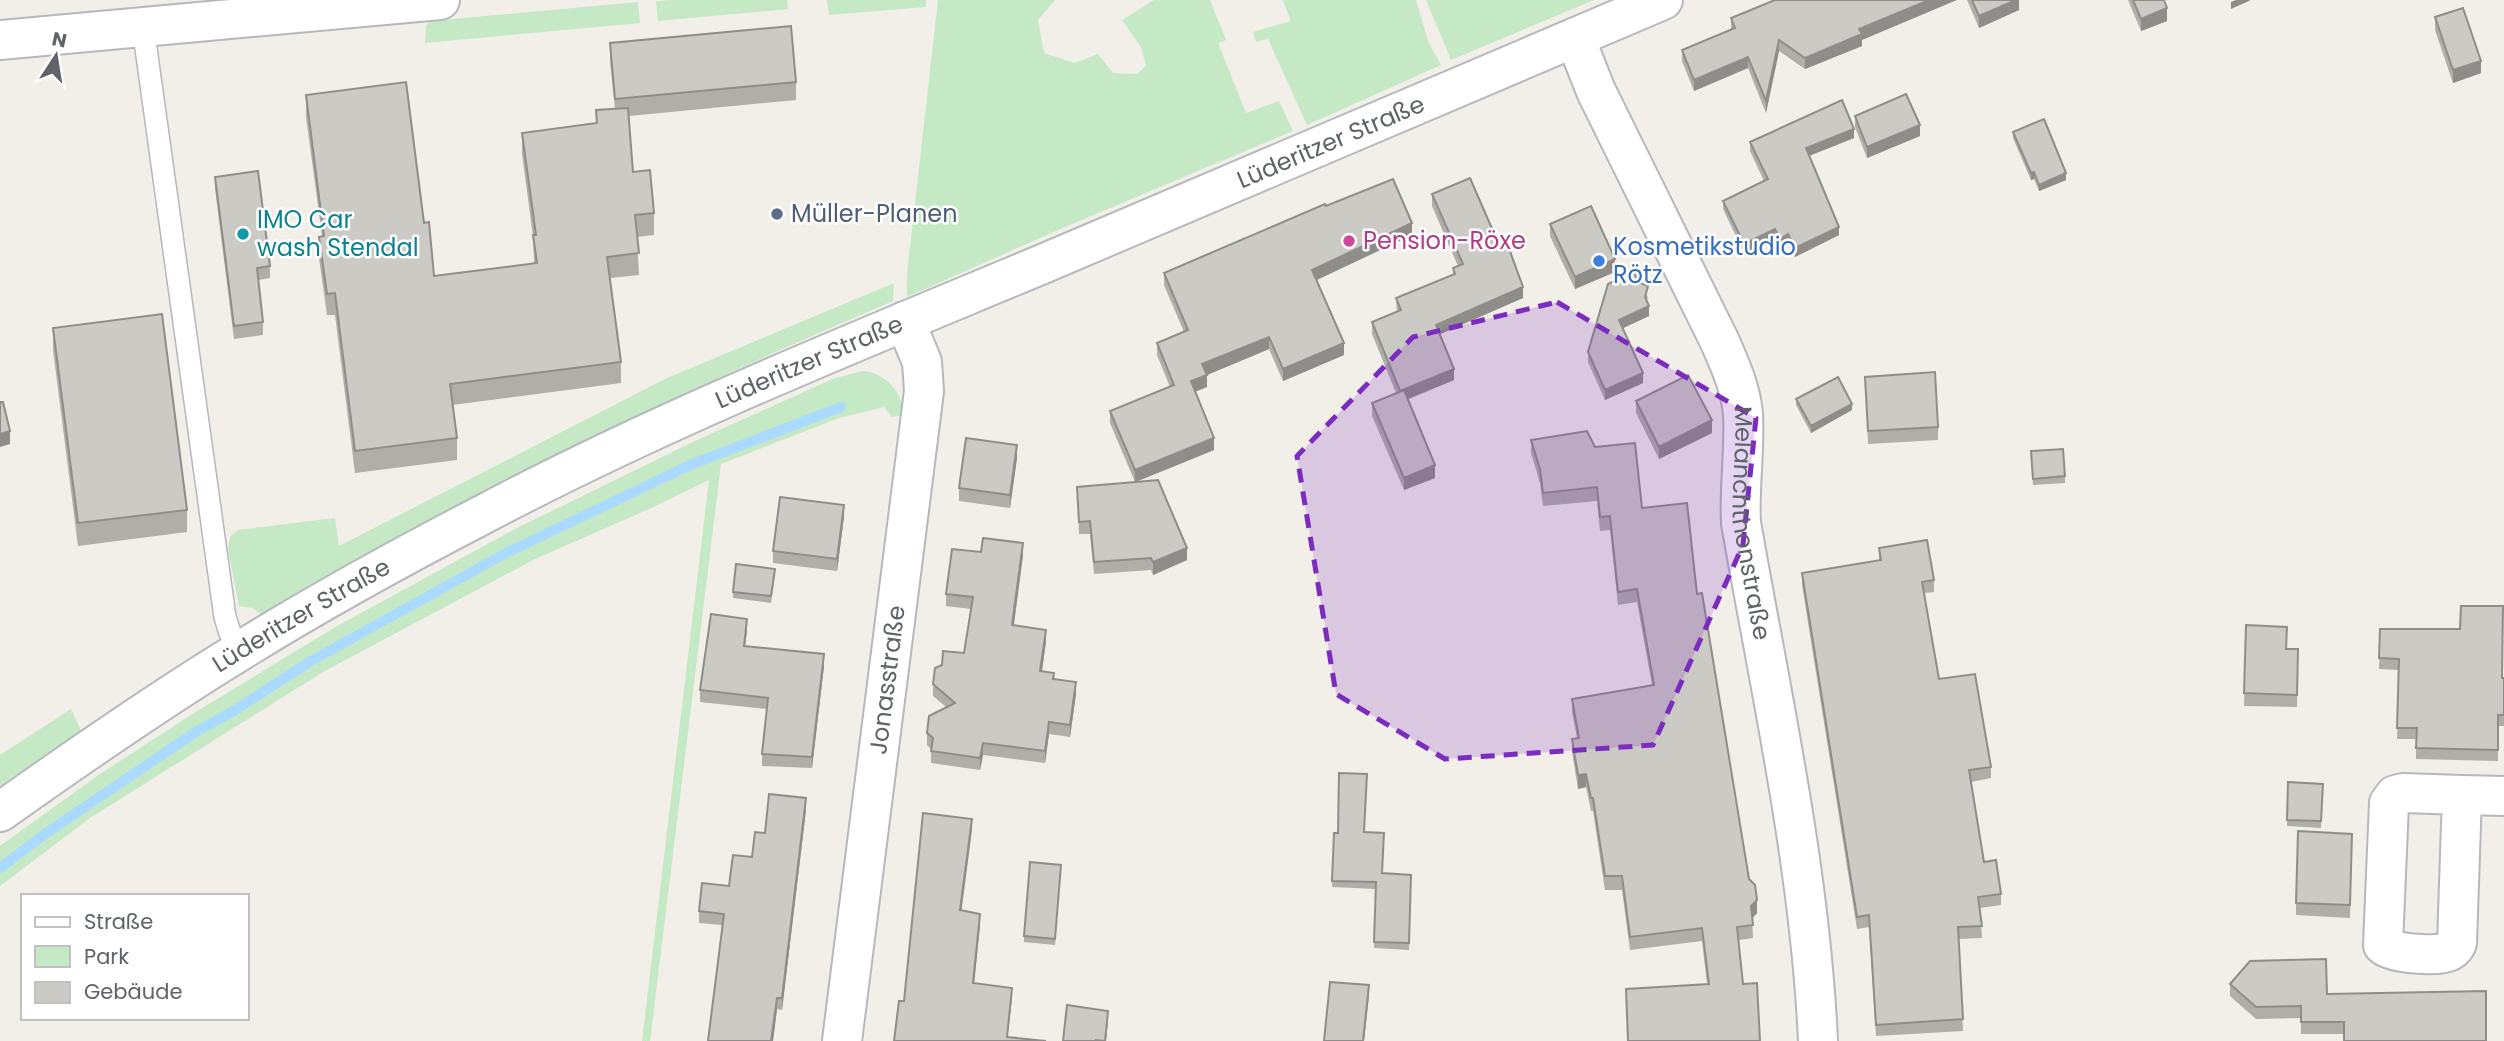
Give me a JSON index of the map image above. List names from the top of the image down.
{
  "streets": {
    "street": ["Lüderitzer Straße", "Melanchthonstraße", "Jonasstraße"]
  },
  "crossings": [
    ["Lüderitzer Straße", "Melanchthonstraße"],
    ["Lüderitzer Straße", "Jonasstraße"]
  ],
  "places": [
    "Müller-Planen",
    "IMO Car wash Stendal",
    "Pension-Röxe",
    "Kosmetikstudio Rötz"
  ],
  "legend": ["Straße", "Park", "Gebäude"],
  "north": "top"
}
